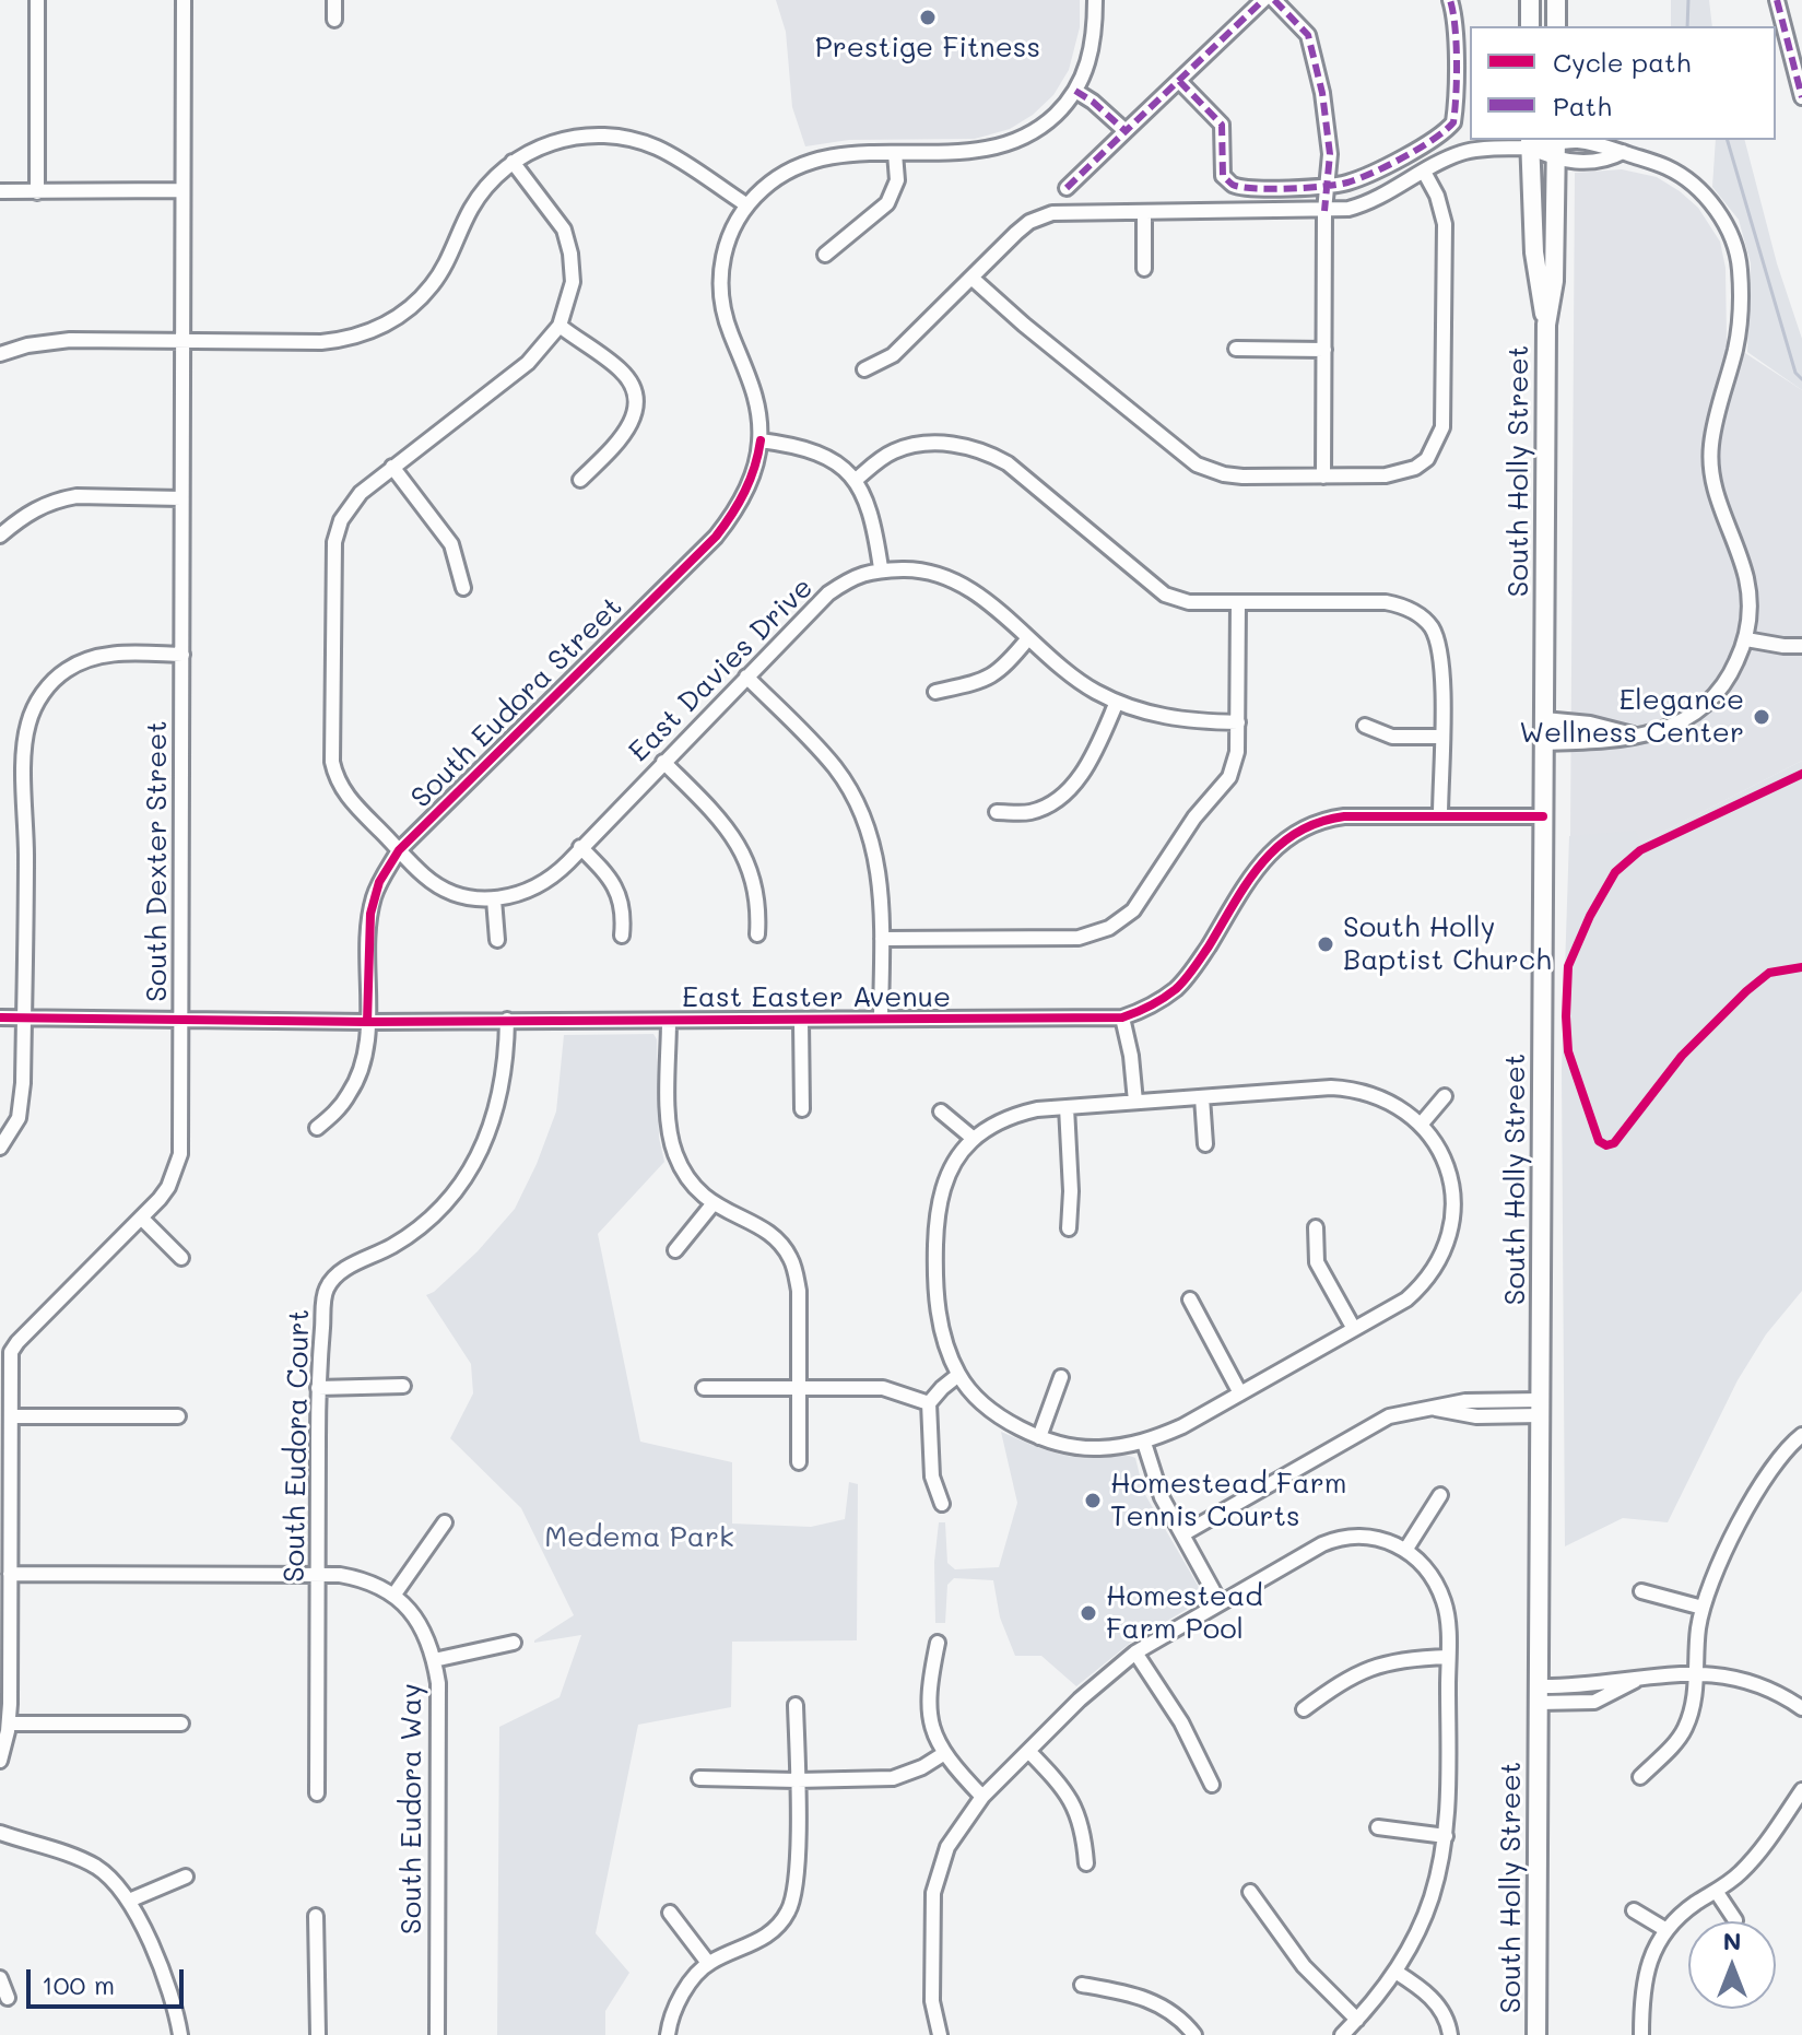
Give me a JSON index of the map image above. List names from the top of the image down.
{
  "streets": {
    "main road": ["South Holly Street"],
    "street": [
      "East Davies Drive",
      "South Eudora Street",
      "South Dexter Street",
      "East Easter Avenue",
      "South Eudora Court",
      "South Eudora Way"
    ]
  },
  "crossings": [
    ["South Holly Street", "East Easter Avenue"],
    ["East Davies Drive", "South Eudora Street"],
    ["South Eudora Street", "East Easter Avenue"],
    ["South Dexter Street", "East Easter Avenue"],
    ["South Dexter Street", "South Eudora Way"],
    ["East Easter Avenue", "South Eudora Court"],
    ["South Eudora Court", "South Eudora Way"]
  ],
  "parks": ["Medema Park"],
  "places": [
    "Prestige Fitness",
    "Elegance Wellness Center",
    "South Holly Baptist Church",
    "Homestead Farm Tennis Courts",
    "Homestead Farm Pool"
  ],
  "legend": ["Cycle path", "Path"],
  "scale_bar": "100 m",
  "north": "top"
}
